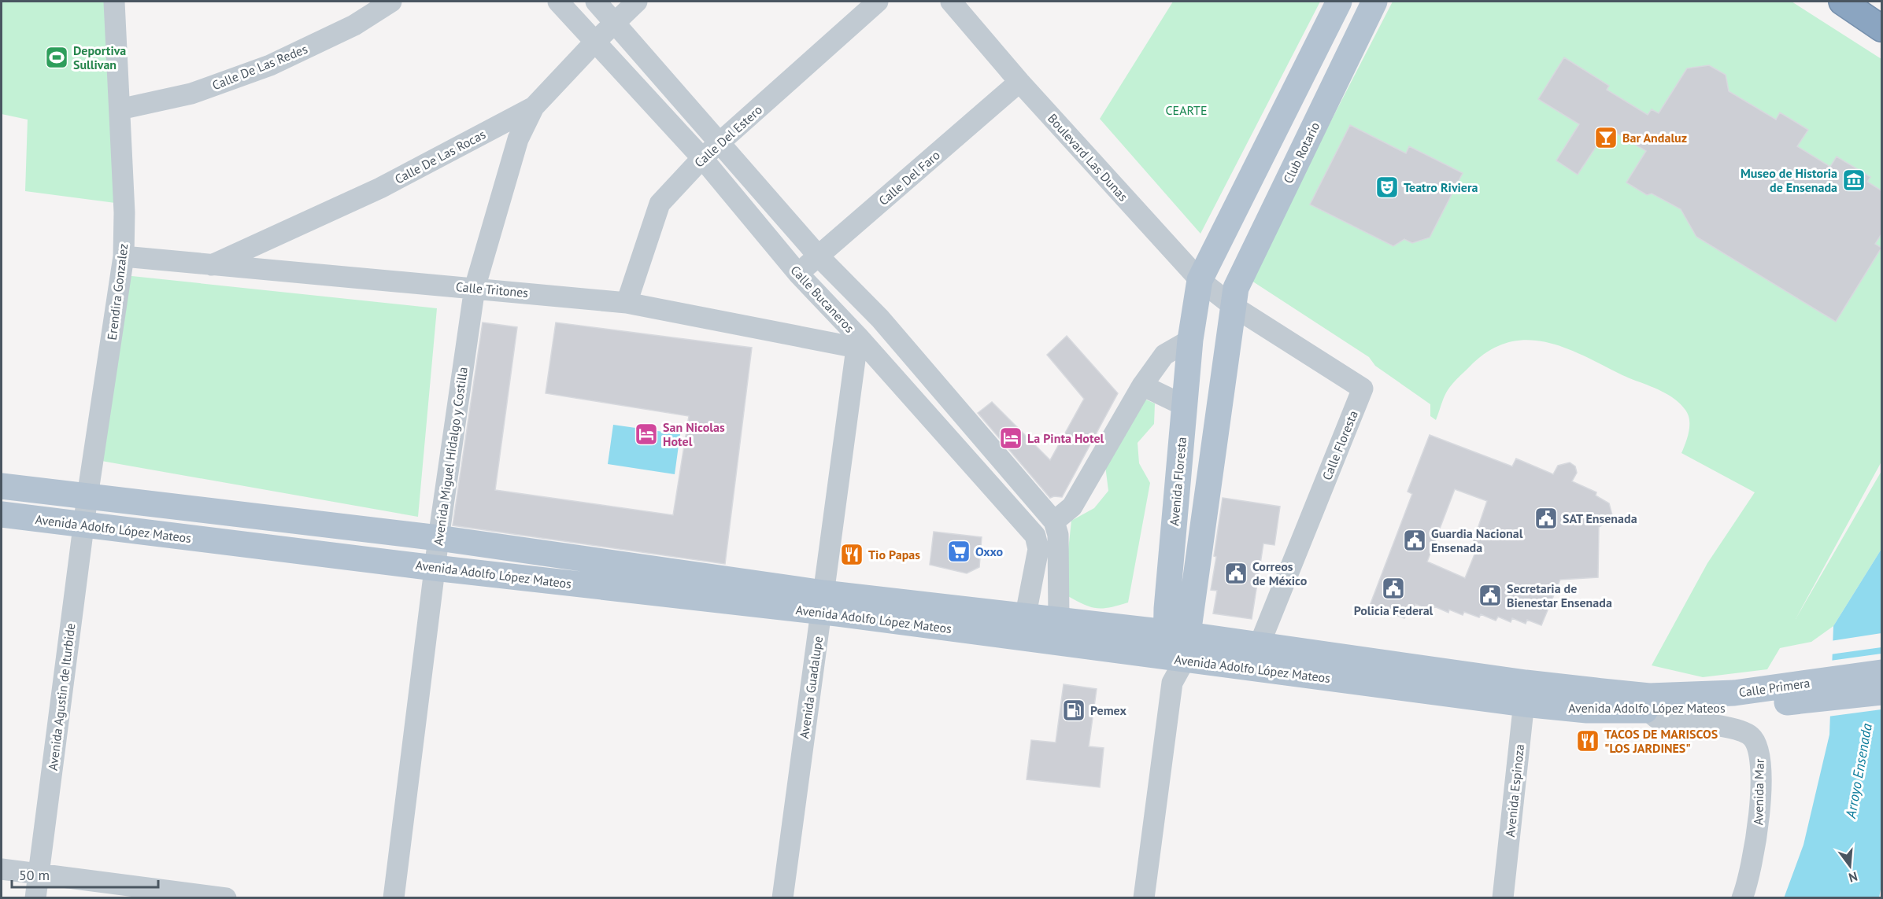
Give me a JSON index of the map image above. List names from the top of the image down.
{
  "streets": {
    "main road": [
      "Club Rotario",
      "Avenida Floresta",
      "Avenida Adolfo López Mateos",
      "Calle Primera"
    ],
    "street": [
      "Calle De Las Redes",
      "Calle Del Estero",
      "Calle De Las Rocas",
      "Boulevard Las Dunas",
      "Calle Del Faro",
      "Calle Tritones",
      "Erendira Gonzalez",
      "Calle Bucaneros",
      "Calle Floresta",
      "Avenida Miguel Hidalgo y Costilla",
      "Avenida Guadalupe",
      "Avenida Agustin de Iturbide",
      "Avenida Espinoza",
      "Avenida Mar"
    ]
  },
  "crossings": [
    ["Calle De Las Redes", "Erendira Gonzalez"],
    ["Calle Del Estero", "Calle Tritones"],
    ["Calle Del Estero", "Calle Bucaneros"],
    ["Club Rotario", "Boulevard Las Dunas"],
    ["Club Rotario", "Calle Floresta"],
    ["Club Rotario", "Avenida Floresta"],
    ["Calle De Las Rocas", "Calle Tritones"],
    ["Calle De Las Rocas", "Calle Bucaneros"],
    ["Calle De Las Rocas", "Avenida Miguel Hidalgo y Costilla"],
    ["Boulevard Las Dunas", "Calle Del Faro"],
    ["Boulevard Las Dunas", "Calle Floresta"],
    ["Boulevard Las Dunas", "Avenida Floresta"],
    ["Calle Del Faro", "Calle Bucaneros"],
    ["Calle Tritones", "Erendira Gonzalez"],
    ["Calle Tritones", "Calle Bucaneros"],
    ["Calle Tritones", "Avenida Miguel Hidalgo y Costilla"],
    ["Calle Tritones", "Avenida Guadalupe"],
    ["Erendira Gonzalez", "Avenida Adolfo López Mateos"],
    ["Erendira Gonzalez", "Avenida Agustin de Iturbide"],
    ["Calle Bucaneros", "Avenida Adolfo López Mateos"],
    ["Calle Bucaneros", "Avenida Guadalupe"],
    ["Calle Floresta", "Avenida Floresta"],
    ["Calle Floresta", "Avenida Adolfo López Mateos"],
    ["Avenida Miguel Hidalgo y Costilla", "Avenida Adolfo López Mateos"],
    ["Avenida Floresta", "Avenida Adolfo López Mateos"],
    ["Avenida Adolfo López Mateos", "Avenida Guadalupe"],
    ["Avenida Adolfo López Mateos", "Calle Primera"],
    ["Avenida Adolfo López Mateos", "Avenida Agustin de Iturbide"],
    ["Avenida Adolfo López Mateos", "Avenida Espinoza"],
    ["Calle Primera", "Avenida Espinoza"],
    ["Calle Primera", "Avenida Mar"]
  ],
  "water": ["Arroyo Ensenada"],
  "parks": ["CEARTE"],
  "places": {
    "sports": ["Deportiva Sullivan"],
    "bar": ["Bar Andaluz"],
    "museum": ["Museo de Historia de Ensenada"],
    "theatre": ["Teatro Riviera"],
    "hotel": ["San Nicolas Hotel", "La Pinta Hotel"],
    "public building": [
      "SAT Ensenada",
      "Guardia Nacional Ensenada",
      "Correos de México",
      "Policia Federal",
      "Secretaria de Bienestar Ensenada"
    ],
    "supermarket": ["Oxxo"],
    "restaurant": ["Tio Papas", "TACOS DE MARISCOS \"LOS JARDINES\""],
    "fuel station": ["Pemex"]
  },
  "scale_bar": "50 m",
  "north": "bottom"
}
